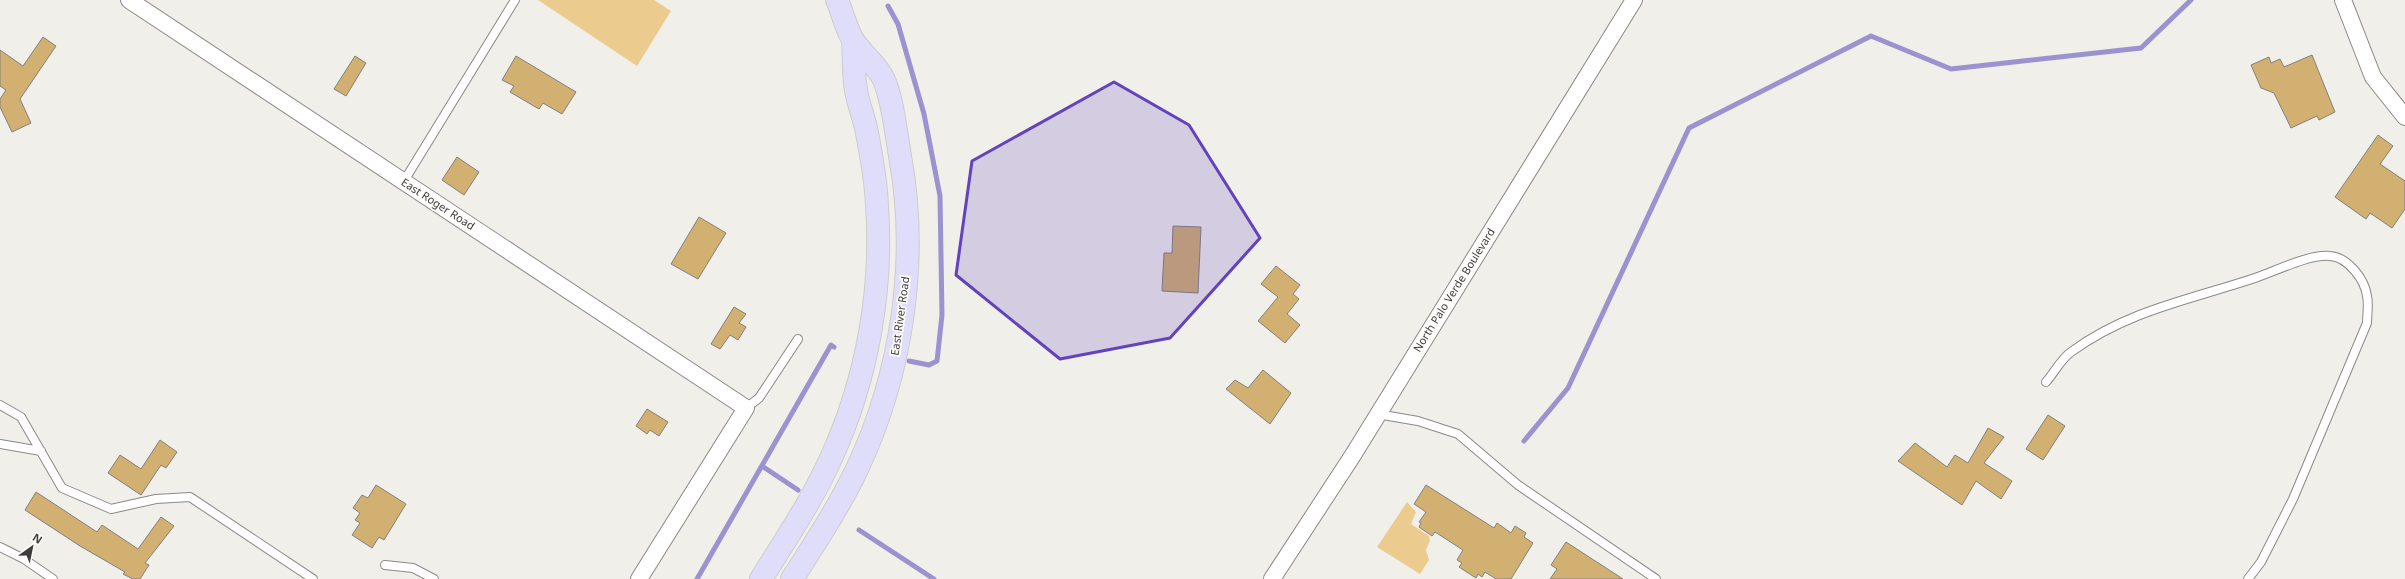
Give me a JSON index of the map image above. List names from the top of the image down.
{
  "streets": {
    "main road": ["East River Road"],
    "street": ["East Roger Road", "North Palo Verde Boulevard"]
  },
  "north": "top right"
}
